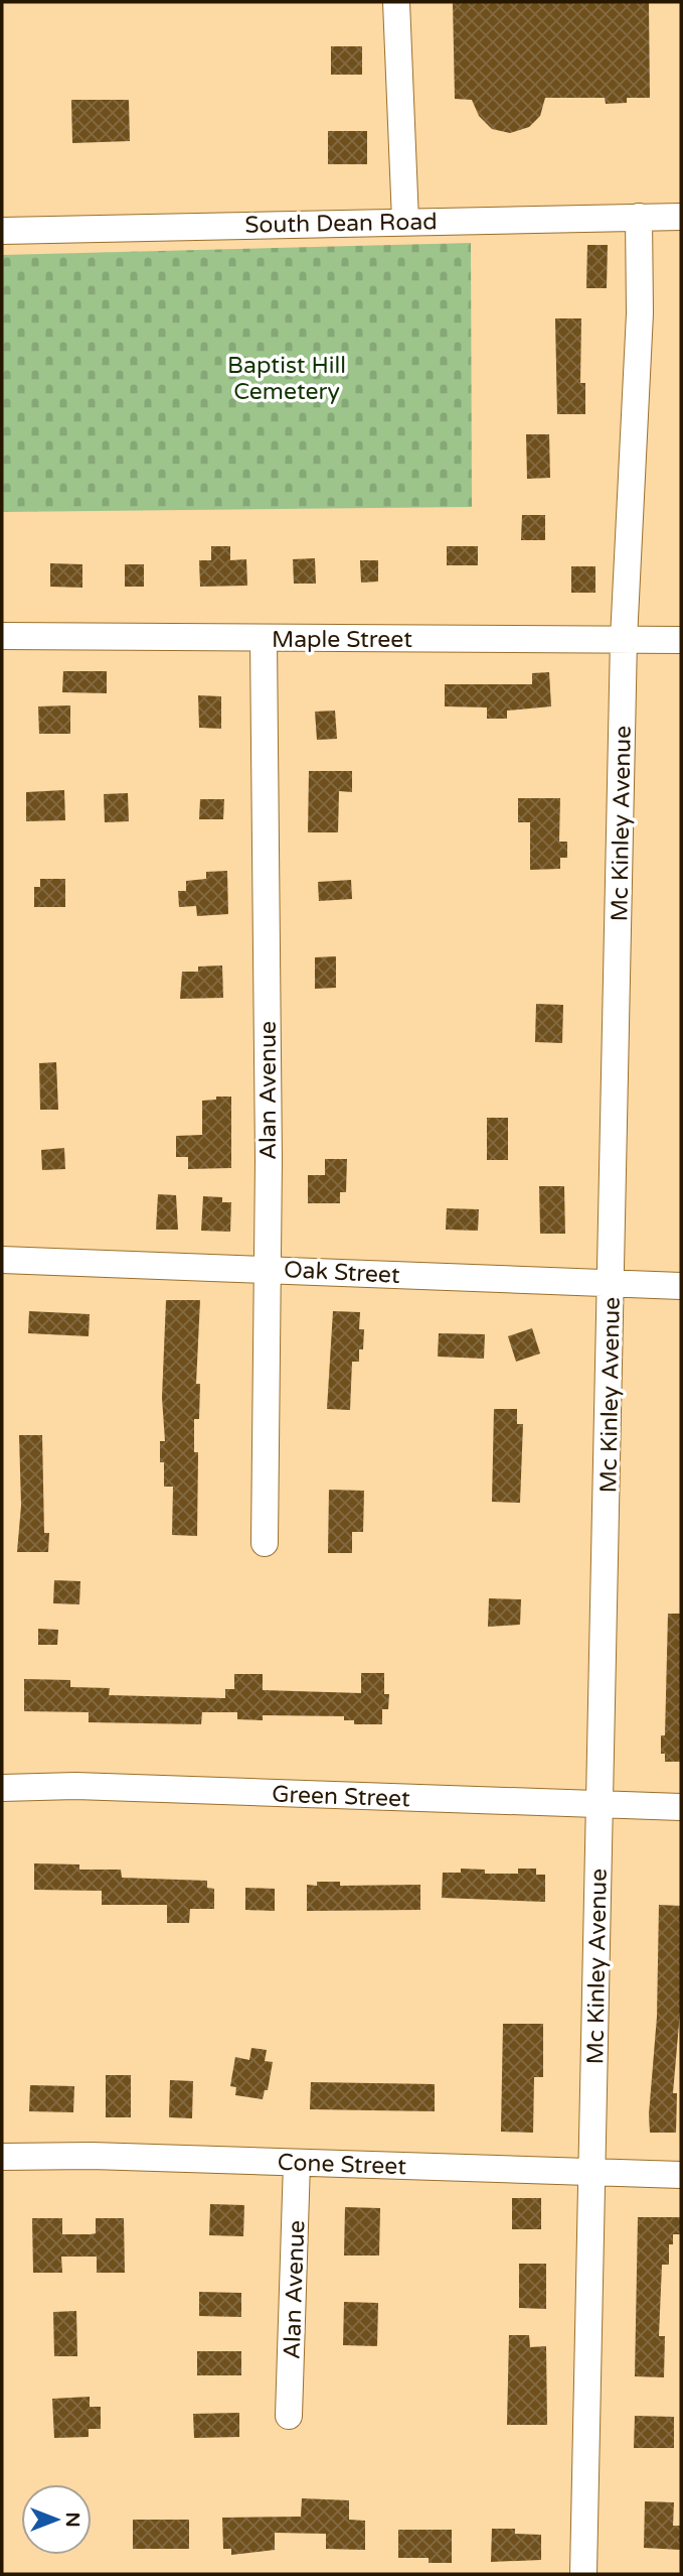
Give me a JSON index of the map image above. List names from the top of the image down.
{
  "streets": {
    "street": [
      "South Dean Road",
      "Maple Street",
      "Mc Kinley Avenue",
      "Alan Avenue",
      "Oak Street",
      "Green Street",
      "Cone Street"
    ]
  },
  "crossings": [
    ["South Dean Road", "Mc Kinley Avenue"],
    ["Maple Street", "Mc Kinley Avenue"],
    ["Maple Street", "Alan Avenue"],
    ["Mc Kinley Avenue", "Oak Street"],
    ["Mc Kinley Avenue", "Green Street"],
    ["Mc Kinley Avenue", "Cone Street"],
    ["Alan Avenue", "Oak Street"],
    ["Alan Avenue", "Cone Street"]
  ],
  "parks": ["Baptist Hill Cemetery"],
  "north": "right"
}
